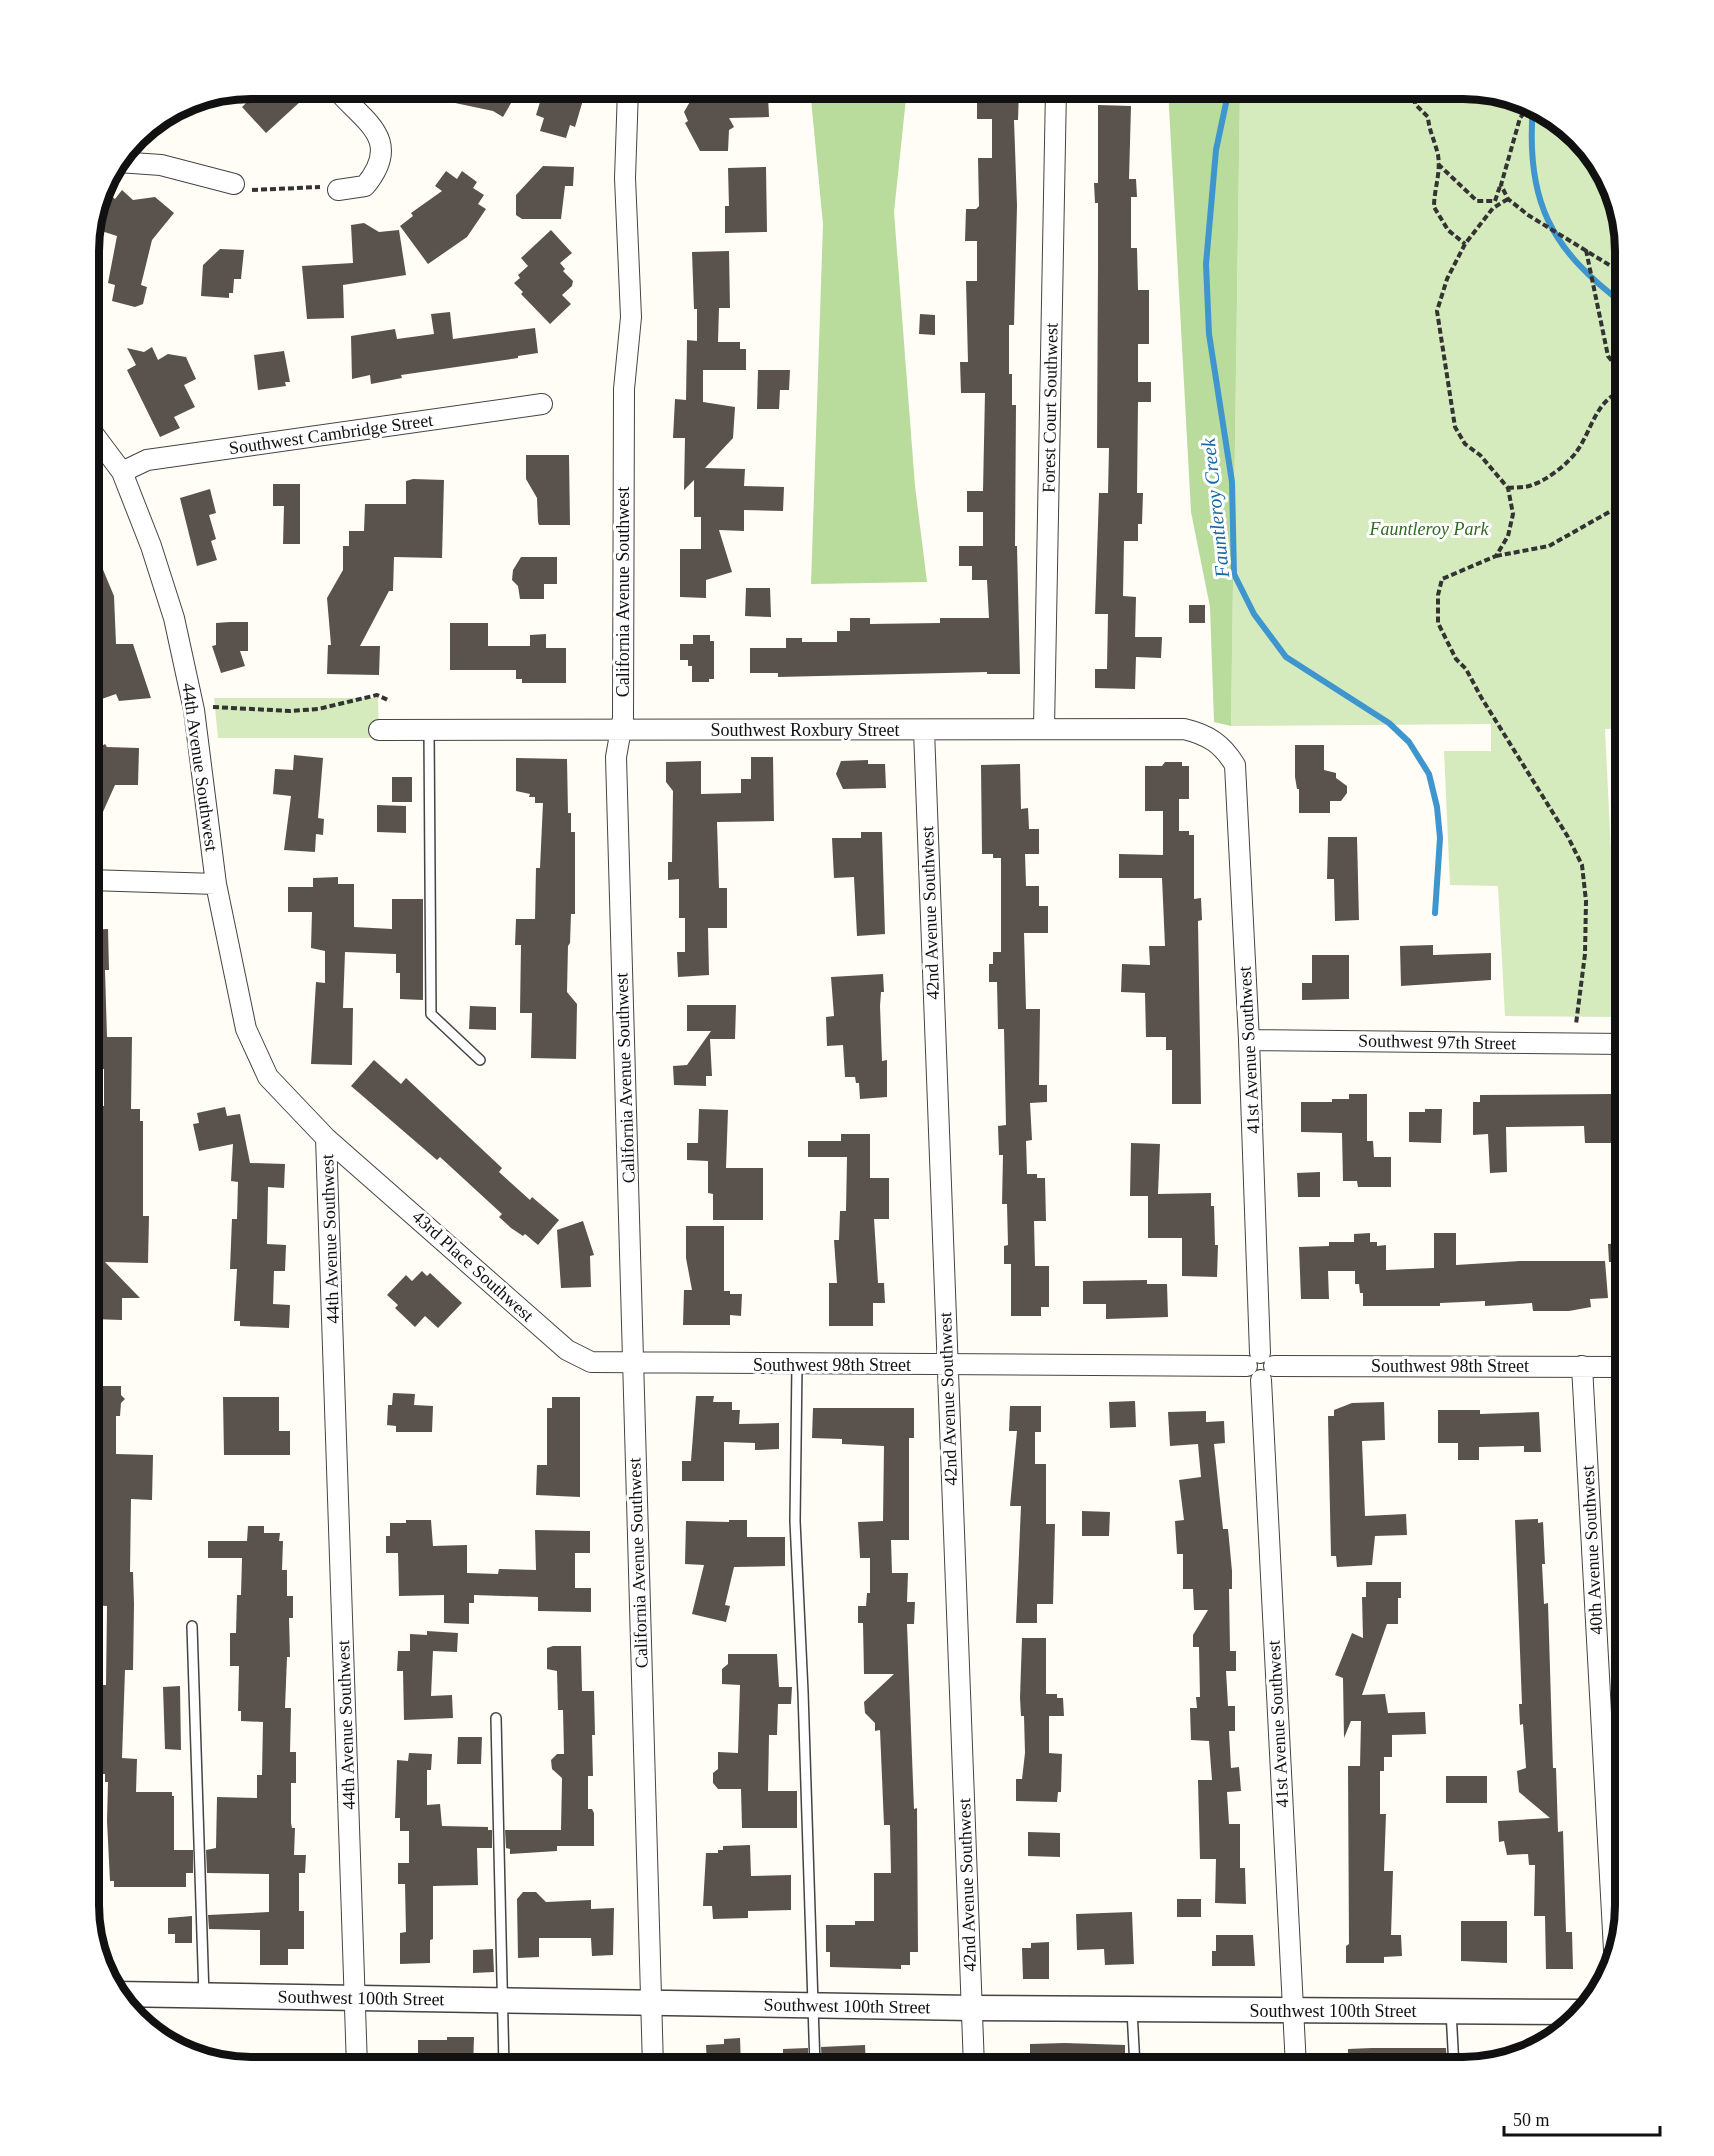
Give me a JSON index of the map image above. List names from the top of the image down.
{
  "streets": {
    "street": [
      "Forest Court Southwest",
      "Southwest Cambridge Street",
      "California Avenue Southwest",
      "Southwest Roxbury Street",
      "44th Avenue Southwest",
      "42nd Avenue Southwest",
      "Southwest 97th Street",
      "41st Avenue Southwest",
      "43rd Place Southwest",
      "Southwest 98th Street",
      "40th Avenue Southwest",
      "Southwest 100th Street"
    ]
  },
  "crossings": [
    ["Forest Court Southwest", "Southwest Roxbury Street"],
    ["Southwest Cambridge Street", "44th Avenue Southwest"],
    ["California Avenue Southwest", "Southwest Roxbury Street"],
    ["California Avenue Southwest", "43rd Place Southwest"],
    ["California Avenue Southwest", "Southwest 98th Street"],
    ["California Avenue Southwest", "Southwest 100th Street"],
    ["Southwest Roxbury Street", "42nd Avenue Southwest"],
    ["Southwest Roxbury Street", "41st Avenue Southwest"],
    ["44th Avenue Southwest", "43rd Place Southwest"],
    ["44th Avenue Southwest", "Southwest 100th Street"],
    ["42nd Avenue Southwest", "Southwest 98th Street"],
    ["42nd Avenue Southwest", "Southwest 100th Street"],
    ["Southwest 97th Street", "41st Avenue Southwest"],
    ["41st Avenue Southwest", "Southwest 98th Street"],
    ["41st Avenue Southwest", "Southwest 100th Street"],
    ["43rd Place Southwest", "Southwest 98th Street"],
    ["Southwest 98th Street", "40th Avenue Southwest"]
  ],
  "water": ["Fauntleroy Creek"],
  "parks": ["Fauntleroy Park"],
  "scale_bar": "50 m"
}
